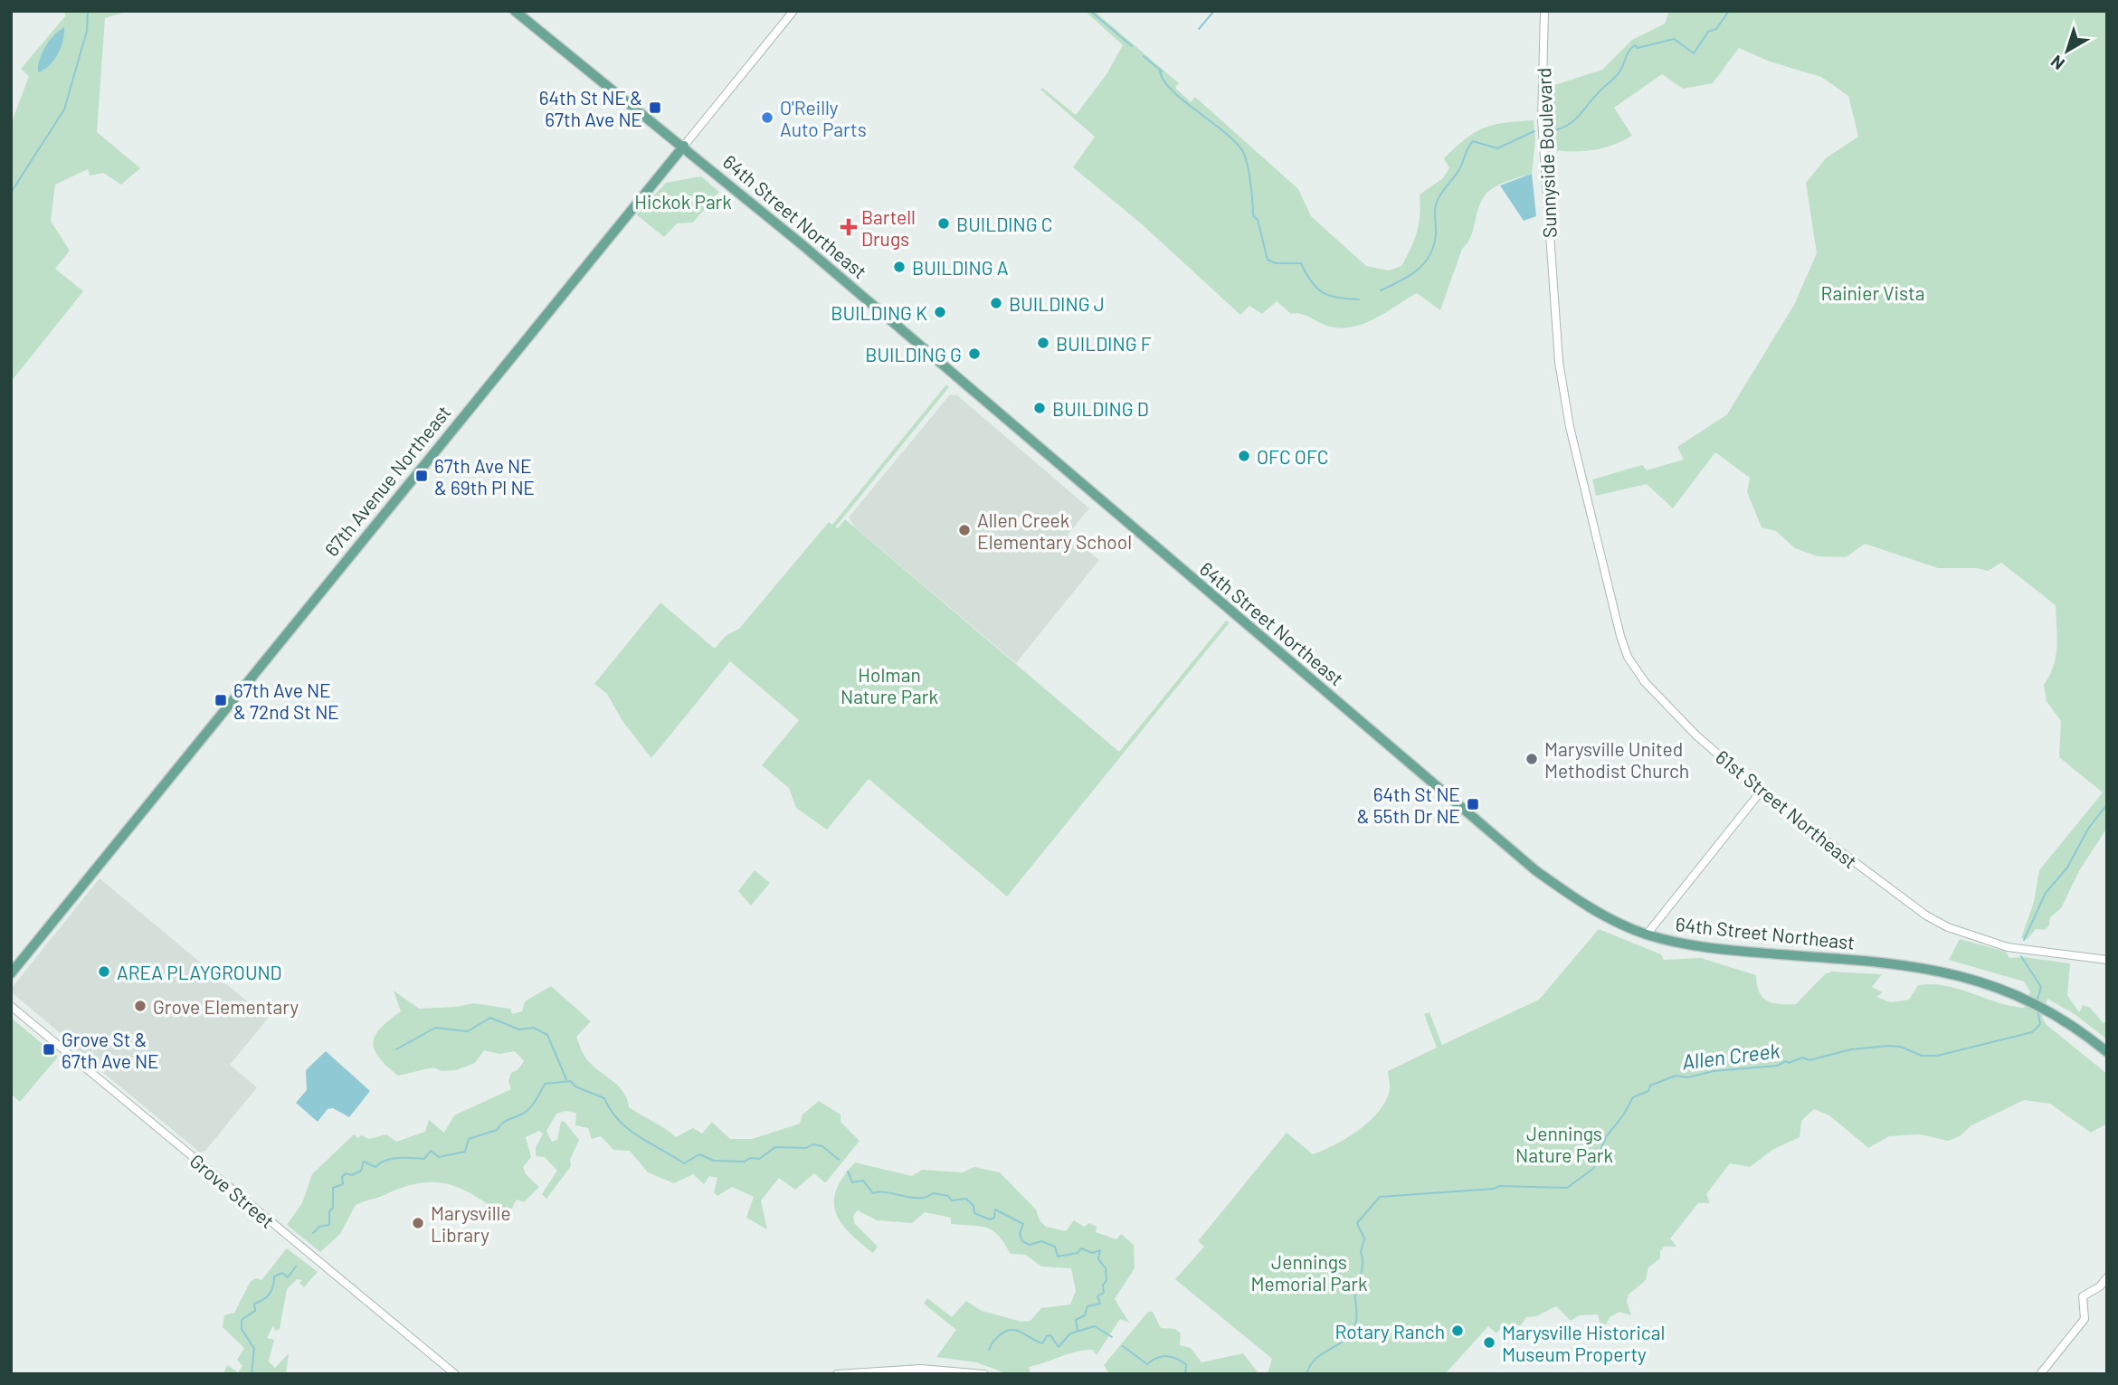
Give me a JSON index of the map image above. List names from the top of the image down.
{
  "streets": {
    "main road": ["64th Street Northeast", "67th Avenue Northeast"],
    "street": ["Sunnyside Boulevard", "61st Street Northeast", "Grove Street"]
  },
  "crossings": [
    ["Sunnyside Boulevard", "61st Street Northeast"],
    ["64th Street Northeast", "67th Avenue Northeast"]
  ],
  "water": ["Allen Creek"],
  "parks": [
    "Hickok Park",
    "Rainier Vista",
    "Holman Nature Park",
    "Jennings Nature Park",
    "Jennings Memorial Park"
  ],
  "places": {
    "transit": [
      "64th St NE & 67th Ave NE",
      "67th Ave NE & 69th Pl NE",
      "67th Ave NE & 72nd St NE",
      "64th St NE & 55th Dr NE",
      "Grove St & 67th Ave NE"
    ],
    "other": [
      "O'Reilly Auto Parts",
      "BUILDING C",
      "BUILDING A",
      "BUILDING J",
      "BUILDING K",
      "BUILDING F",
      "BUILDING G",
      "BUILDING D",
      "OFC OFC",
      "Allen Creek Elementary School",
      "Marysville United Methodist Church",
      "AREA PLAYGROUND",
      "Grove Elementary",
      "Marysville Library",
      "Rotary Ranch",
      "Marysville Historical Museum Property"
    ],
    "health": ["Bartell Drugs"]
  },
  "north": "bottom left"
}
